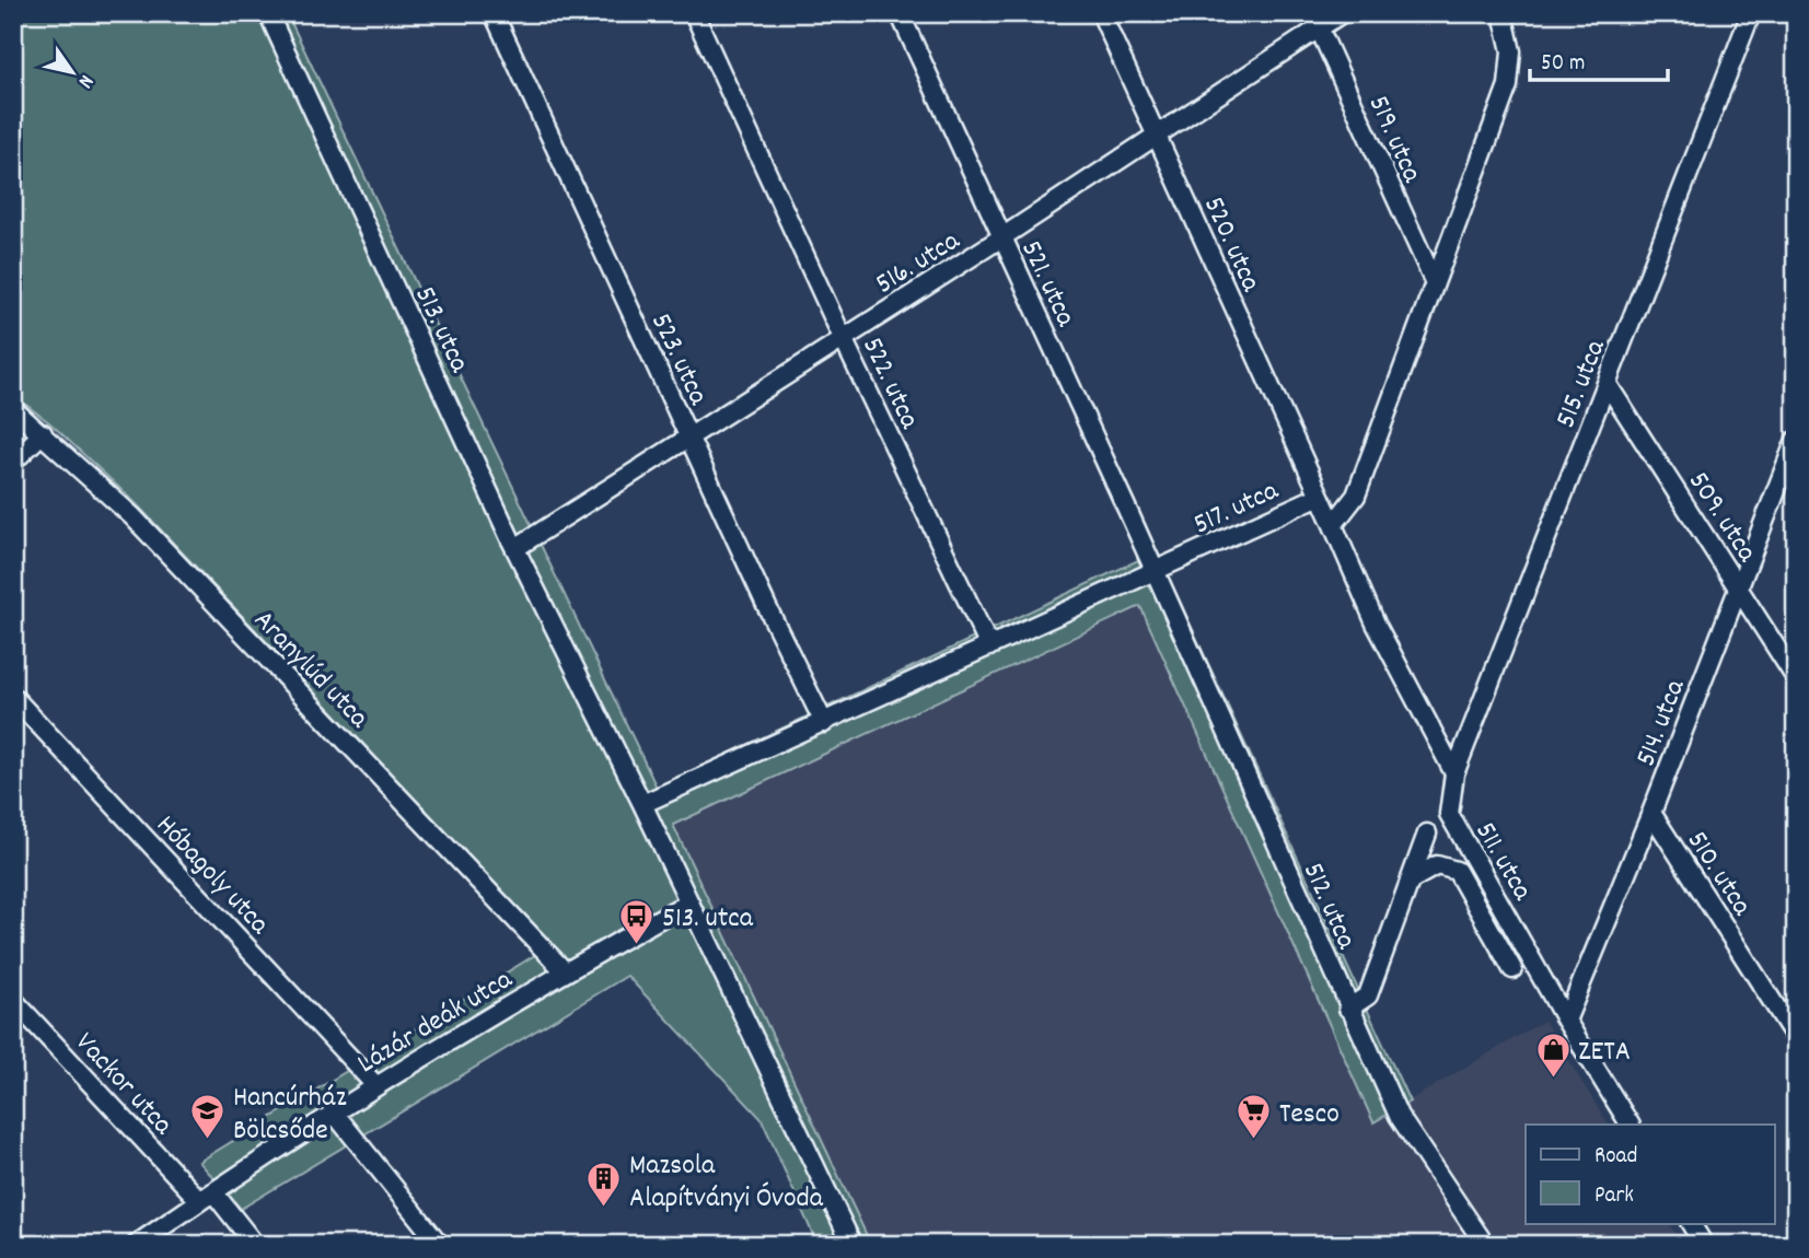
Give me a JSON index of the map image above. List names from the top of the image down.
{
  "streets": {
    "street": [
      "519. utca",
      "520. utca",
      "516. utca",
      "521. utca",
      "513. utca",
      "523. utca",
      "522. utca",
      "515. utca",
      "517. utca",
      "509. utca",
      "Aranylúd utca",
      "514. utca",
      "511. utca",
      "510. utca",
      "Hóbagoly utca",
      "512. utca",
      "Lázár deák utca",
      "Vackor utca"
    ]
  },
  "crossings": [
    ["519. utca", "516. utca"],
    ["520. utca", "516. utca"],
    ["520. utca", "517. utca"],
    ["516. utca", "521. utca"],
    ["516. utca", "513. utca"],
    ["516. utca", "523. utca"],
    ["516. utca", "522. utca"],
    ["521. utca", "517. utca"],
    ["521. utca", "512. utca"],
    ["513. utca", "517. utca"],
    ["513. utca", "Lázár deák utca"],
    ["523. utca", "517. utca"],
    ["522. utca", "517. utca"],
    ["515. utca", "509. utca"],
    ["515. utca", "511. utca"],
    ["517. utca", "512. utca"],
    ["509. utca", "514. utca"],
    ["Aranylúd utca", "Lázár deák utca"],
    ["514. utca", "511. utca"],
    ["514. utca", "510. utca"],
    ["Hóbagoly utca", "Lázár deák utca"],
    ["Lázár deák utca", "Vackor utca"]
  ],
  "places": {
    "bus stop": ["513. utca"],
    "shop": ["ZETA"],
    "school or university": ["Hancúrház Bölcsőde"],
    "supermarket": ["Tesco"],
    "building": ["Mazsola Alapítványi Óvoda"]
  },
  "legend": ["Road", "Park"],
  "scale_bar": "50 m",
  "north": "bottom right"
}
